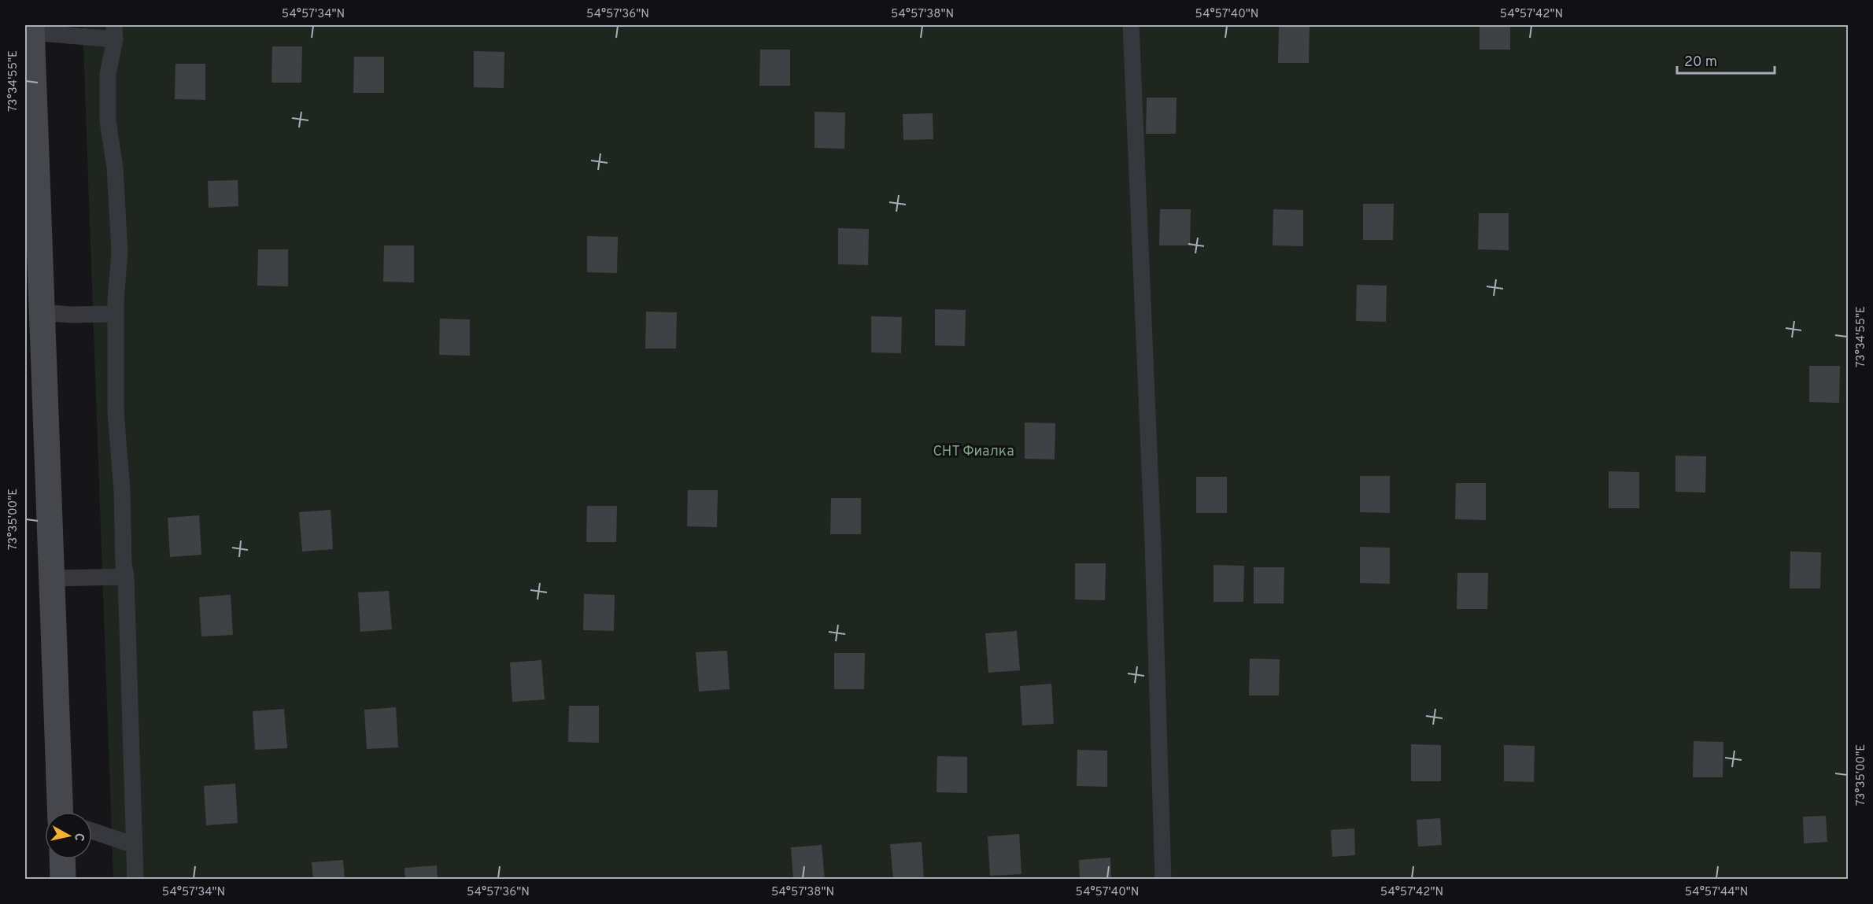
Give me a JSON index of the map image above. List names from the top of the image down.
{
  "parks": ["СНТ Фиалка"],
  "scale_bar": "20 m",
  "north": "right",
  "coordinates": [
    "54°57'34\"N",
    "54°57'36\"N",
    "54°57'38\"N",
    "54°57'40\"N",
    "54°57'42\"N",
    "73°34'55\"E",
    "73°35'00\"E",
    "54°57'44\"N"
  ]
}
